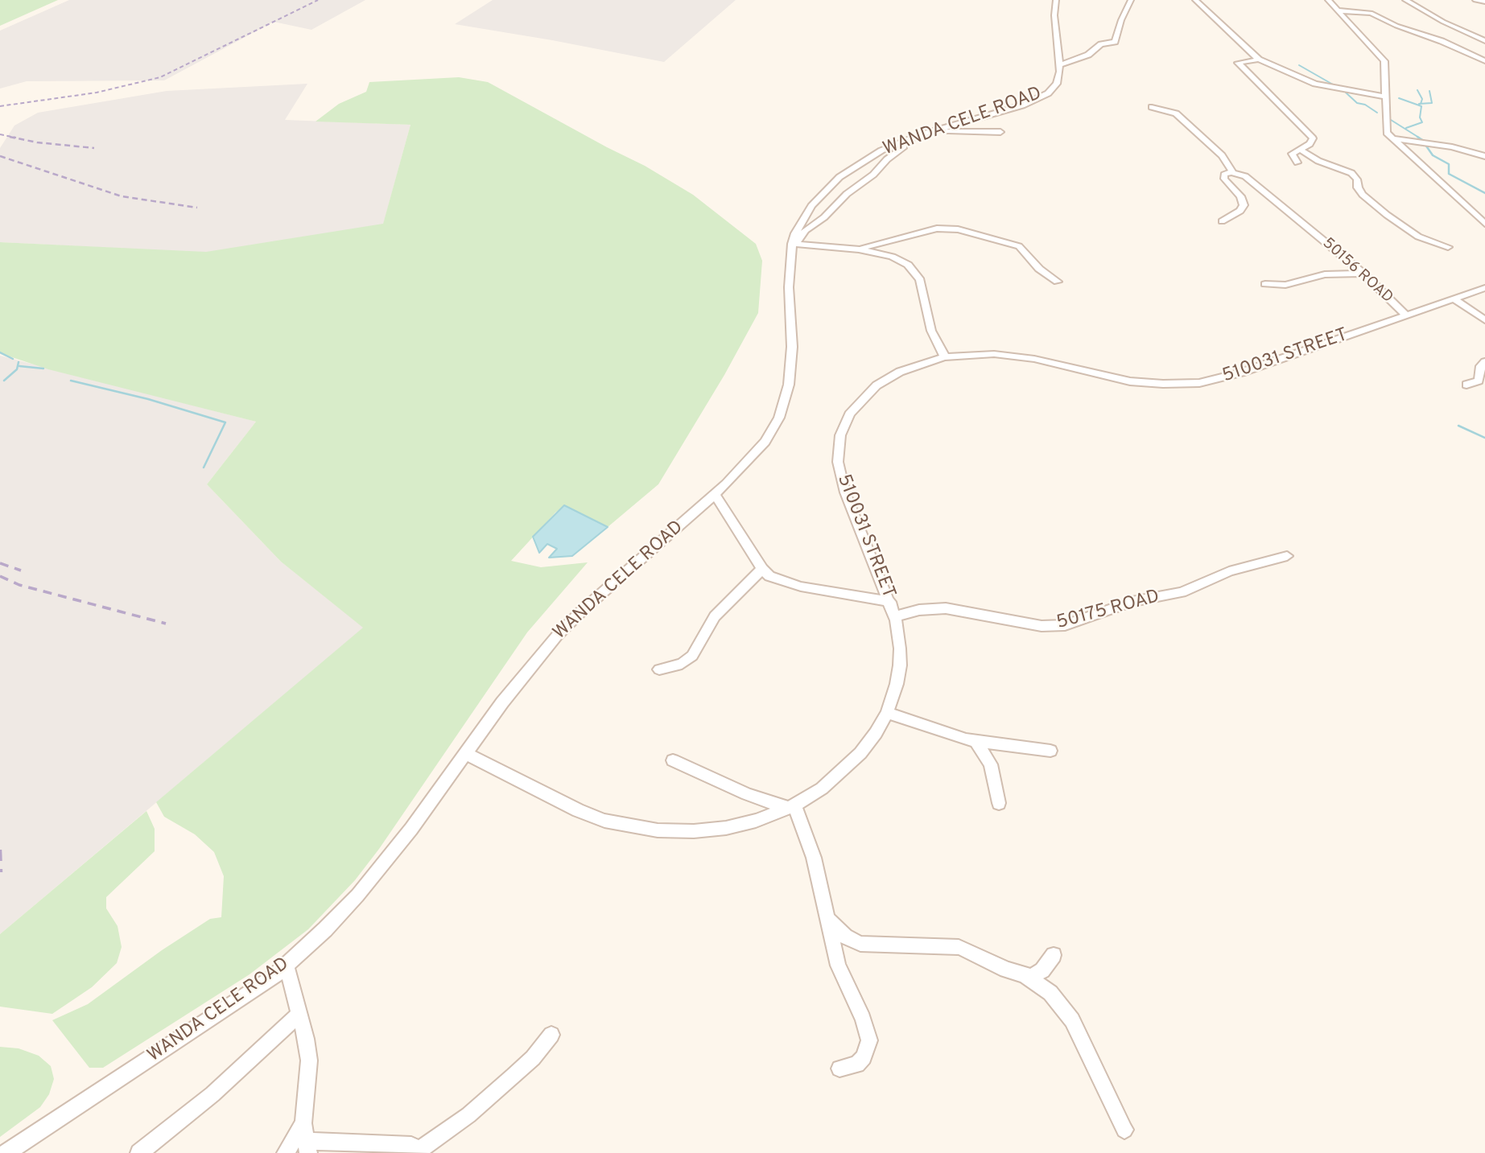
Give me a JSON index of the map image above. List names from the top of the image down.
{
  "streets": {
    "street": [
      "WANDA CELE ROAD",
      "50156 ROAD",
      "510031 STREET",
      "50175 ROAD"
    ]
  },
  "crossings": [
    ["WANDA CELE ROAD", "510031 STREET"],
    ["50156 ROAD", "510031 STREET"],
    ["510031 STREET", "50175 ROAD"]
  ]
}
